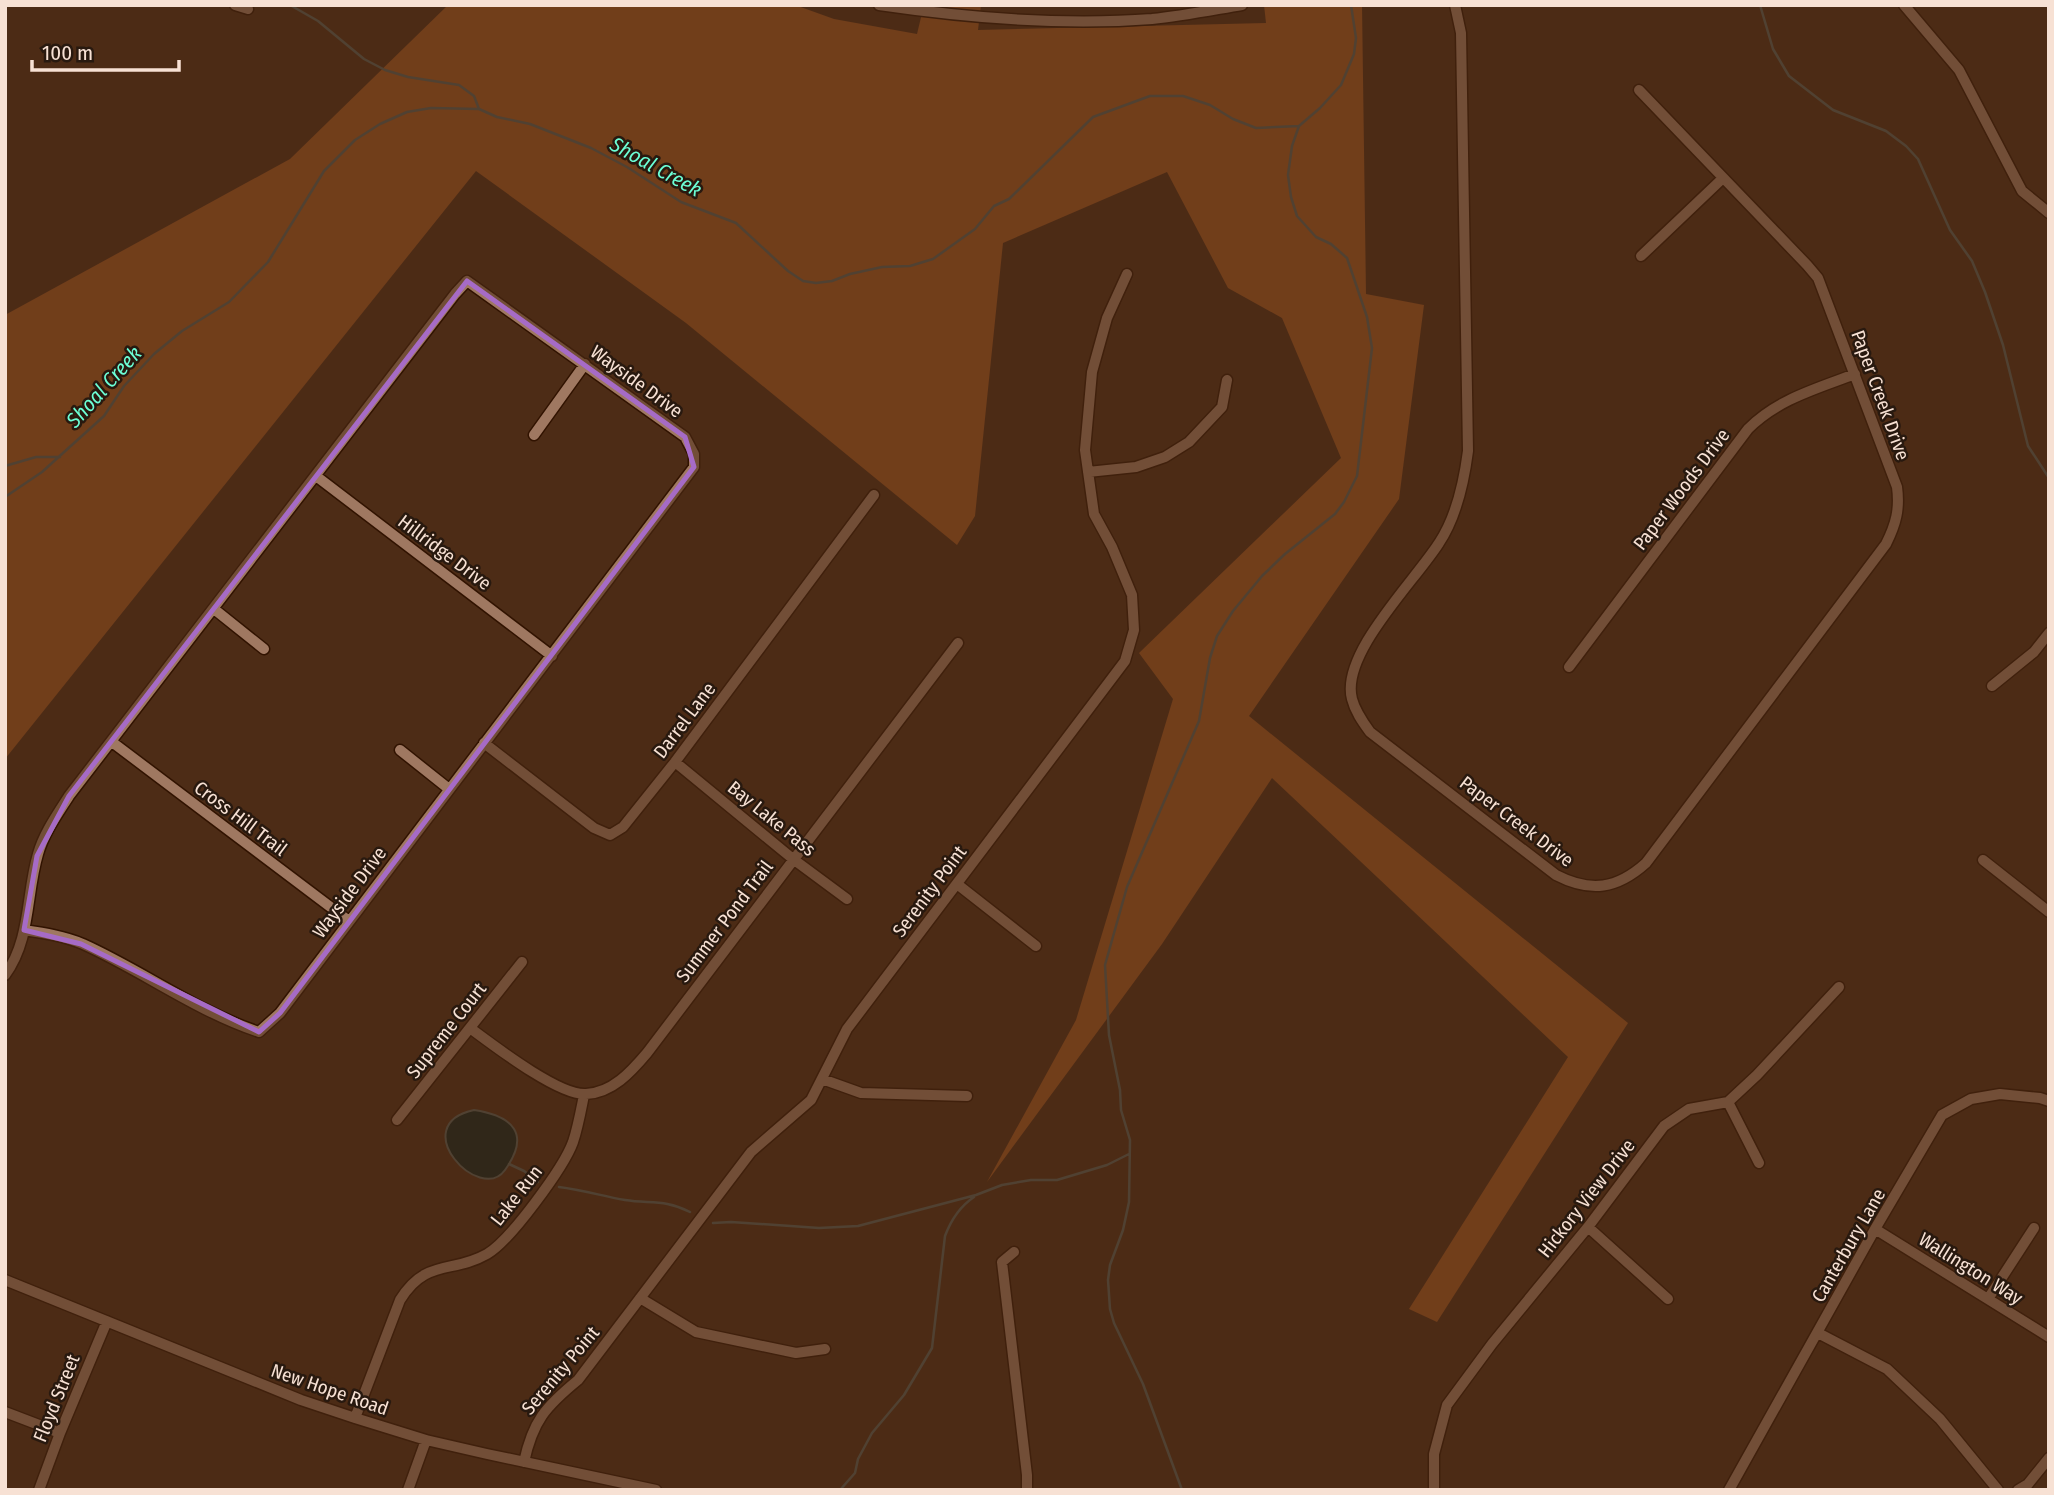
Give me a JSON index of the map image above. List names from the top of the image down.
{
  "streets": {
    "street": [
      "Wayside Drive",
      "Paper Creek Drive",
      "Paper Woods Drive",
      "Hillridge Drive",
      "Darrel Lane",
      "Cross Hill Trail",
      "Bay Lake Pass",
      "Serenity Point",
      "Summer Pond Trail",
      "Supreme Court",
      "Lake Run",
      "Hickory View Drive",
      "Canterbury Lane",
      "Wallington Way",
      "New Hope Road",
      "Floyd Street"
    ]
  },
  "crossings": [
    ["Wayside Drive", "Hillridge Drive"],
    ["Wayside Drive", "Darrel Lane"],
    ["Wayside Drive", "Cross Hill Trail"],
    ["Paper Creek Drive", "Paper Woods Drive"],
    ["Darrel Lane", "Bay Lake Pass"],
    ["Bay Lake Pass", "Summer Pond Trail"],
    ["Serenity Point", "New Hope Road"],
    ["Summer Pond Trail", "Lake Run"],
    ["Lake Run", "New Hope Road"],
    ["Canterbury Lane", "Wallington Way"],
    ["New Hope Road", "Floyd Street"]
  ],
  "water": ["Shoal Creek"],
  "scale_bar": "100 m"
}
